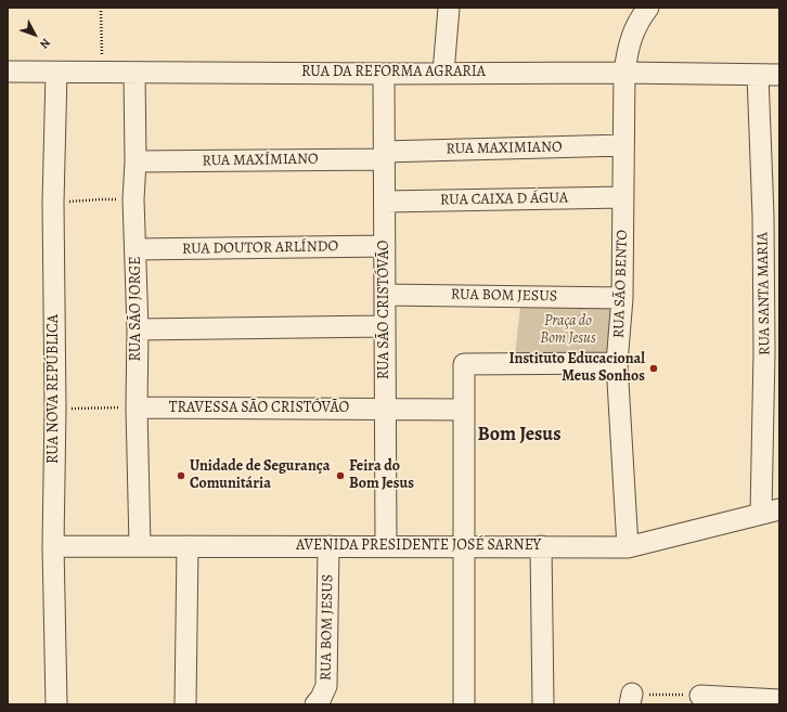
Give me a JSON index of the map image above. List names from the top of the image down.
{
  "streets": {
    "street": [
      "RUA DA REFORMA AGRARIA",
      "RUA MAXIMIANO",
      "RUA MAXÍMIANO",
      "RUA CAIXA D ÁGUA",
      "RUA DOUTOR ARLÍNDO",
      "RUA SÃO BENTO",
      "RUA SANTA MARIA",
      "RUA BOM JESUS",
      "RUA SÃO JORGE",
      "RUA SÃO CRISTÓVÃO",
      "RUA NOVA REPÚBLICA",
      "TRAVESSA SÃO CRISTÓVÃO",
      "AVENIDA PRESIDENTE JOSÉ SARNEY"
    ]
  },
  "crossings": [
    ["RUA DA REFORMA AGRARIA", "RUA SÃO BENTO"],
    ["RUA DA REFORMA AGRARIA", "RUA SANTA MARIA"],
    ["RUA DA REFORMA AGRARIA", "RUA SÃO JORGE"],
    ["RUA DA REFORMA AGRARIA", "RUA SÃO CRISTÓVÃO"],
    ["RUA DA REFORMA AGRARIA", "RUA NOVA REPÚBLICA"],
    ["RUA MAXIMIANO", "RUA MAXÍMIANO"],
    ["RUA MAXIMIANO", "RUA SÃO BENTO"],
    ["RUA MAXIMIANO", "RUA SÃO CRISTÓVÃO"],
    ["RUA MAXÍMIANO", "RUA SÃO JORGE"],
    ["RUA MAXÍMIANO", "RUA SÃO CRISTÓVÃO"],
    ["RUA CAIXA D ÁGUA", "RUA SÃO BENTO"],
    ["RUA CAIXA D ÁGUA", "RUA SÃO CRISTÓVÃO"],
    ["RUA DOUTOR ARLÍNDO", "RUA SÃO JORGE"],
    ["RUA DOUTOR ARLÍNDO", "RUA SÃO CRISTÓVÃO"],
    ["RUA SÃO BENTO", "RUA BOM JESUS"],
    ["RUA SÃO BENTO", "AVENIDA PRESIDENTE JOSÉ SARNEY"],
    ["RUA SANTA MARIA", "AVENIDA PRESIDENTE JOSÉ SARNEY"],
    ["RUA BOM JESUS", "RUA SÃO CRISTÓVÃO"],
    ["RUA BOM JESUS", "AVENIDA PRESIDENTE JOSÉ SARNEY"],
    ["RUA SÃO JORGE", "TRAVESSA SÃO CRISTÓVÃO"],
    ["RUA SÃO JORGE", "AVENIDA PRESIDENTE JOSÉ SARNEY"],
    ["RUA SÃO CRISTÓVÃO", "TRAVESSA SÃO CRISTÓVÃO"],
    ["RUA SÃO CRISTÓVÃO", "AVENIDA PRESIDENTE JOSÉ SARNEY"],
    ["RUA NOVA REPÚBLICA", "AVENIDA PRESIDENTE JOSÉ SARNEY"]
  ],
  "districts": ["Bom Jesus"],
  "parks": ["Praça do Bom Jesus"],
  "places": ["Instituto Educacional Meus Sonhos", "Unidade de Segurança Comunitária", "Feira do Bom Jesus"],
  "north": "bottom right"
}
